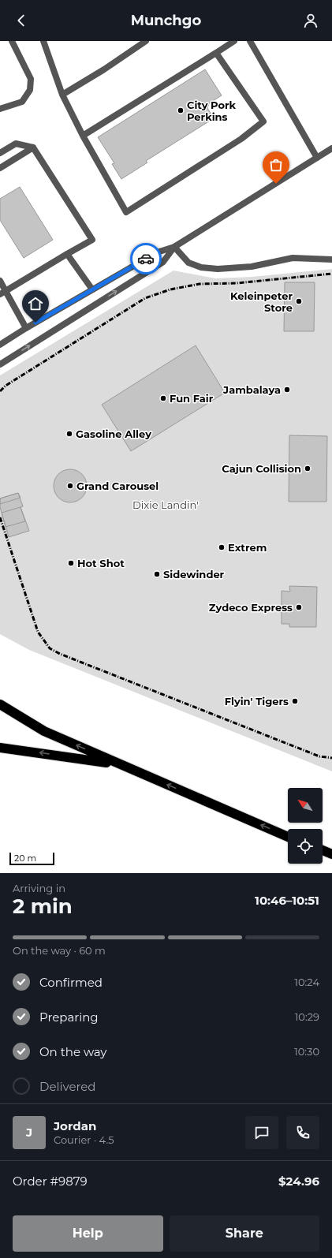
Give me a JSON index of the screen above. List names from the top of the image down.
{
  "parks": ["Dixie Landin'"],
  "places": [
    "City Pork Perkins",
    "Keleinpeter Store",
    "Jambalaya",
    "Fun Fair",
    "Gasoline Alley",
    "Cajun Collision",
    "Grand Carousel",
    "Extrem",
    "Hot Shot",
    "Sidewinder",
    "Zydeco Express",
    "Flyin' Tigers"
  ],
  "scale_bar": "20 m",
  "north": "top left",
  "page": {
    "header": "Munchgo",
    "scale": "20 m",
    "heading": ["2 min", "Arriving in", "10:46–10:51"],
    "panel": [
      "Jordan",
      "Courier · 4.5",
      "Order #9879",
      "$24.96"
    ],
    "bar": "On the way · 60 m",
    "list": [
      ["Confirmed", "10:24"],
      ["Preparing", "10:29"],
      ["On the way", "10:30"],
      "Delivered"
    ],
    "round": "J",
    "buttons": ["Help", "Share"]
  }
}
